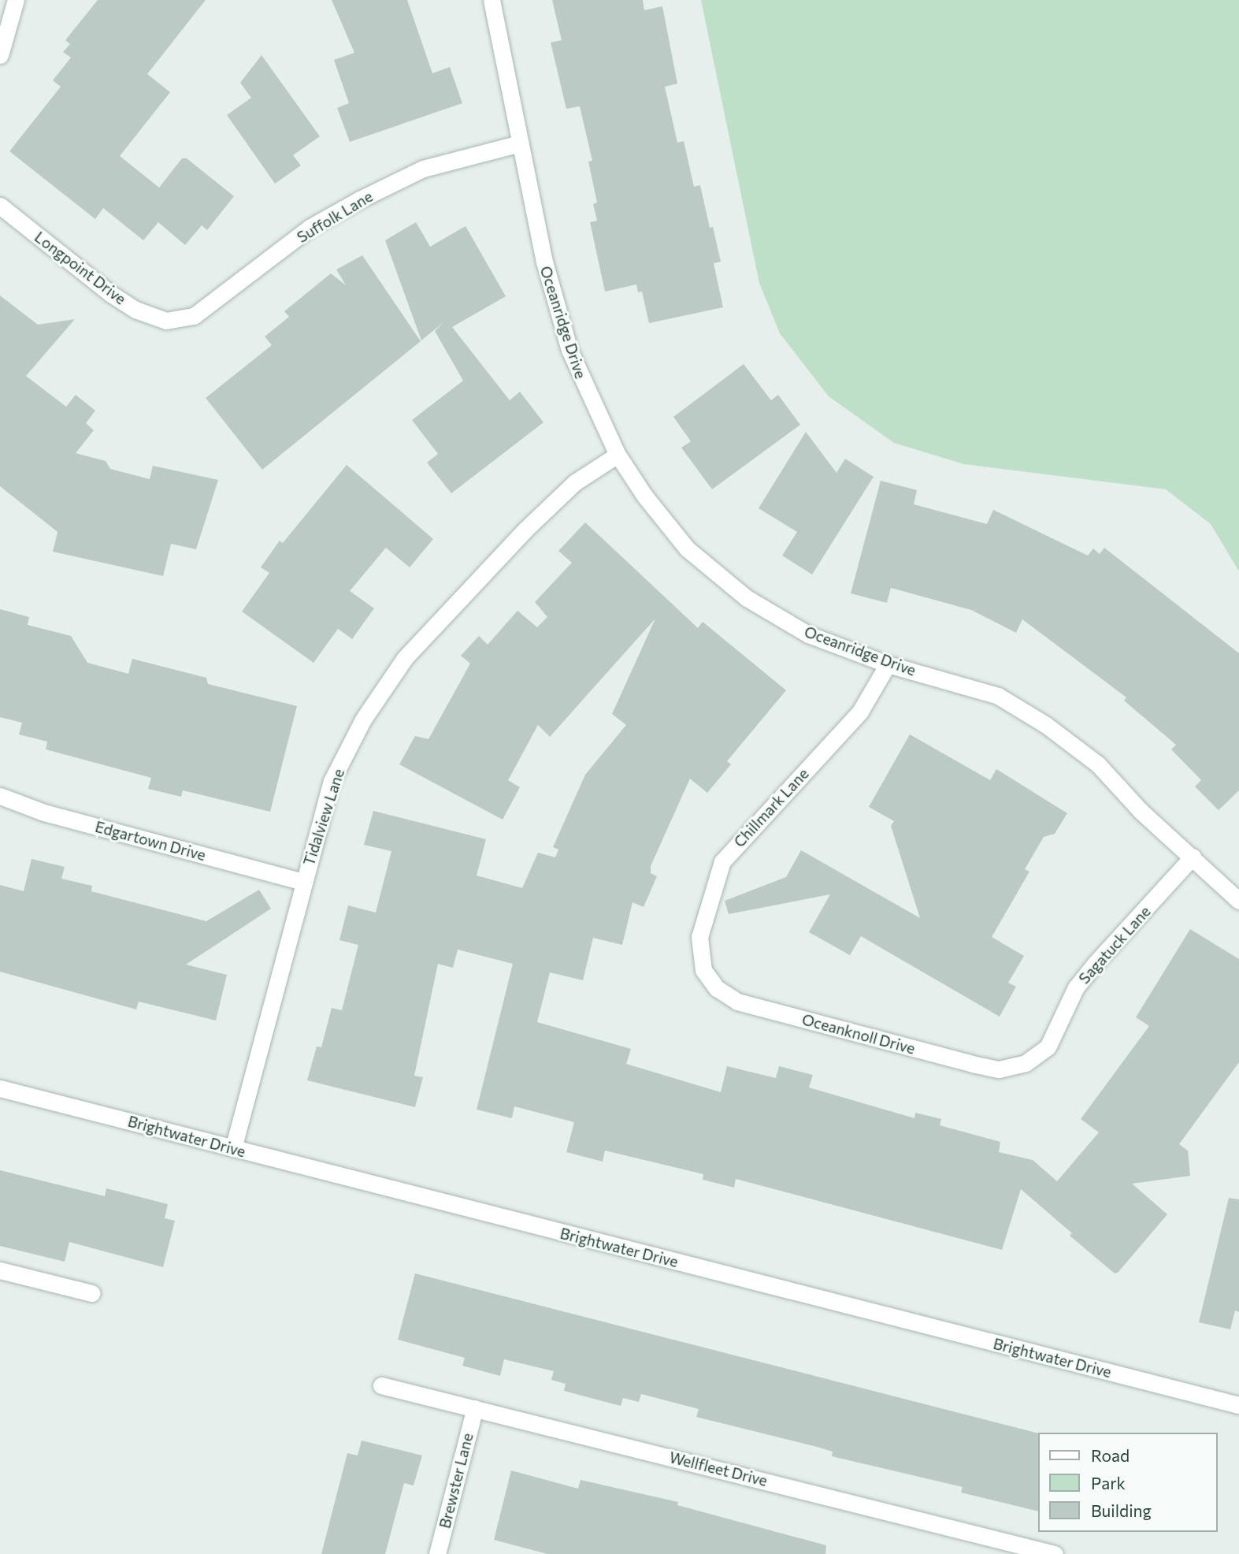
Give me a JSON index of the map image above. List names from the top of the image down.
{
  "streets": {
    "street": [
      "Suffolk Lane",
      "Longpoint Drive",
      "Oceanridge Drive",
      "Chillmark Lane",
      "Tidalview Lane",
      "Edgartown Drive",
      "Sagatuck Lane",
      "Oceanknoll Drive",
      "Brightwater Drive",
      "Wellfleet Drive",
      "Brewster Lane"
    ]
  },
  "crossings": [
    ["Suffolk Lane", "Longpoint Drive"],
    ["Suffolk Lane", "Oceanridge Drive"],
    ["Oceanridge Drive", "Chillmark Lane"],
    ["Oceanridge Drive", "Tidalview Lane"],
    ["Oceanridge Drive", "Sagatuck Lane"],
    ["Chillmark Lane", "Oceanknoll Drive"],
    ["Tidalview Lane", "Edgartown Drive"],
    ["Tidalview Lane", "Brightwater Drive"],
    ["Sagatuck Lane", "Oceanknoll Drive"],
    ["Wellfleet Drive", "Brewster Lane"]
  ],
  "legend": ["Road", "Park", "Building"]
}
